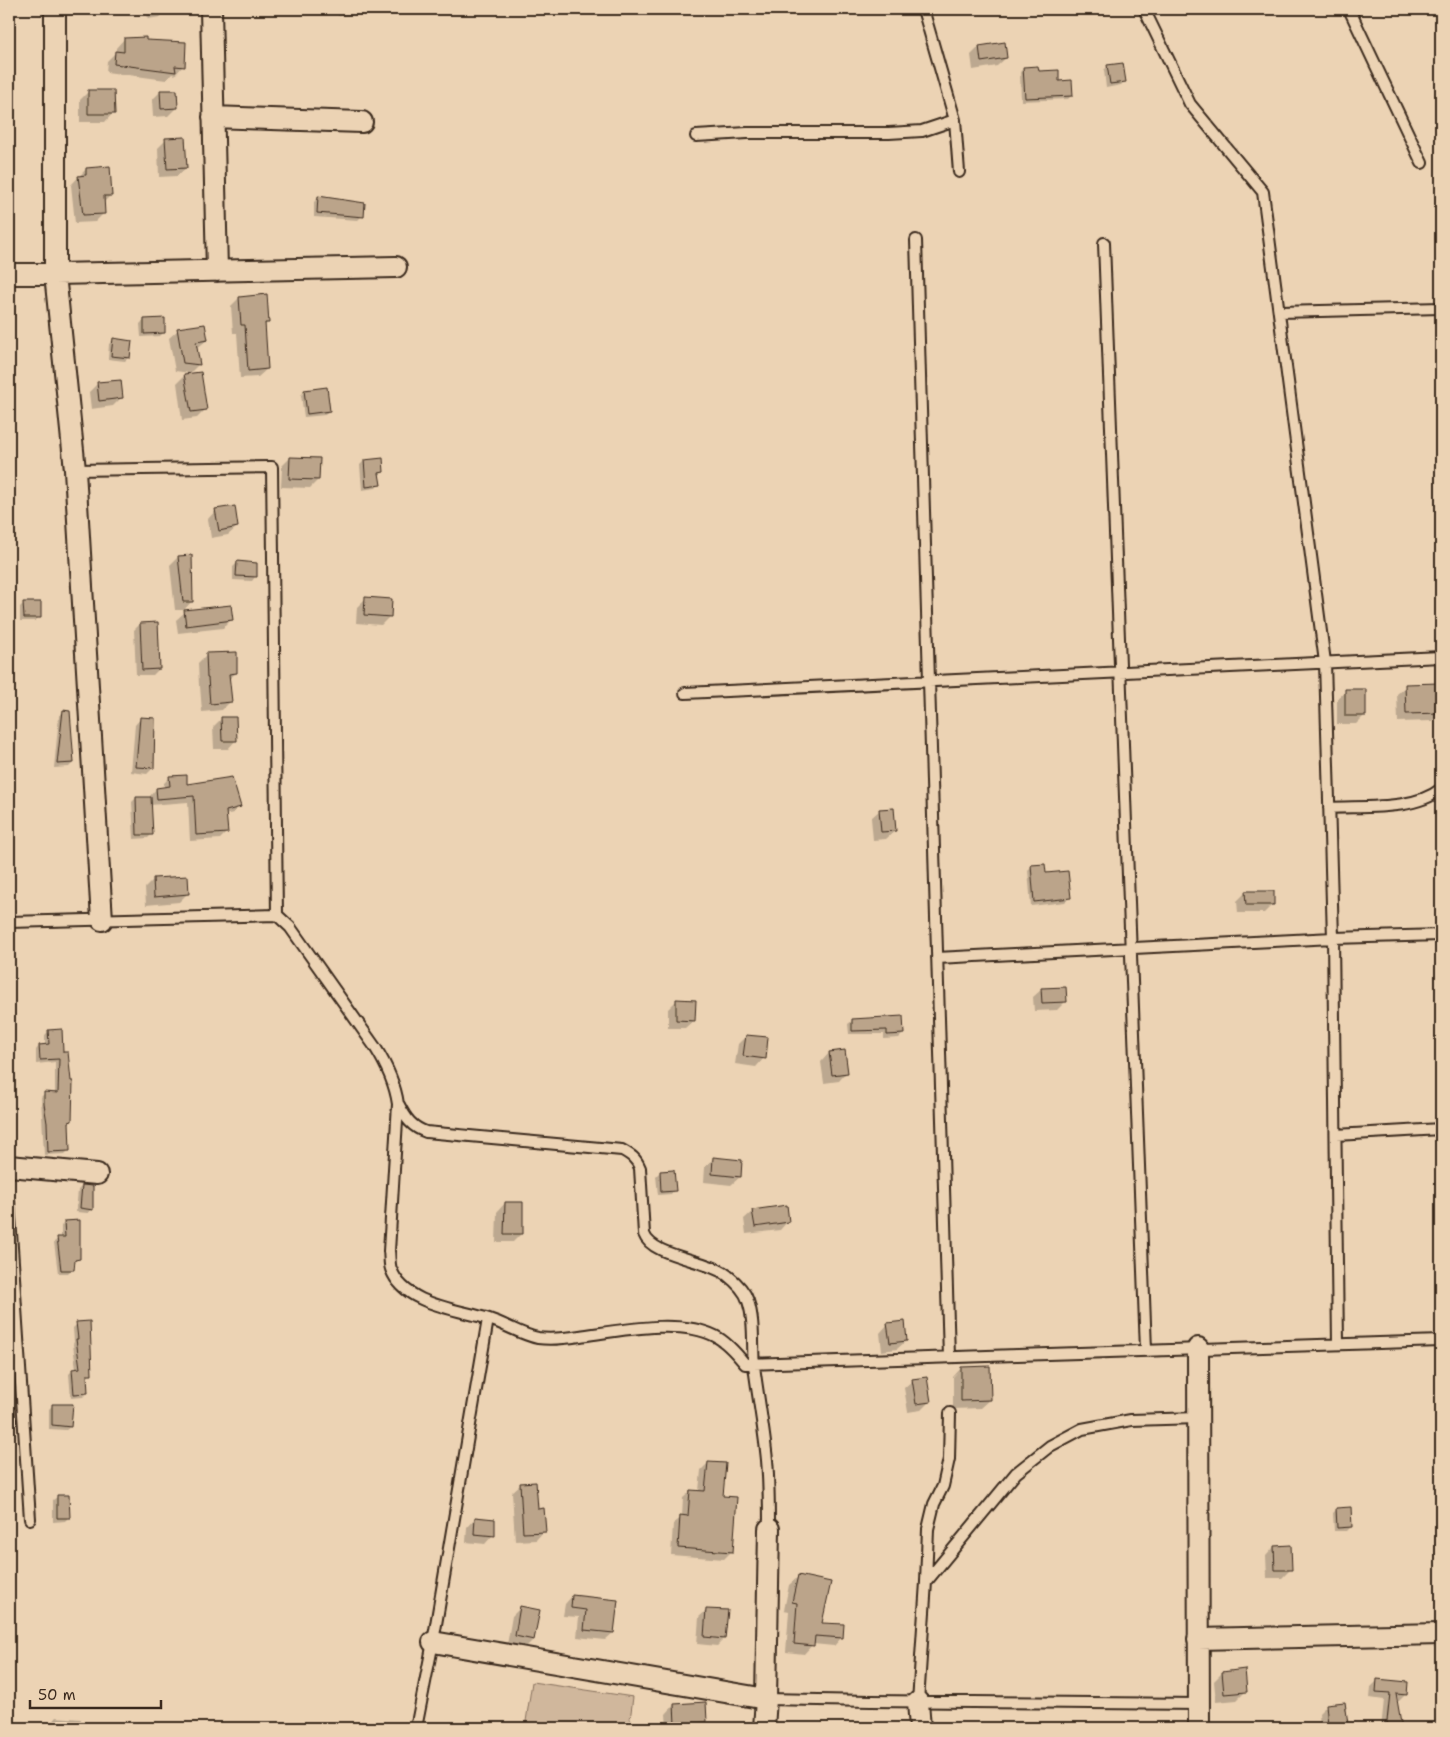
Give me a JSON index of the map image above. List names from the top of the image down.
{
  "scale_bar": "50 m"
}
